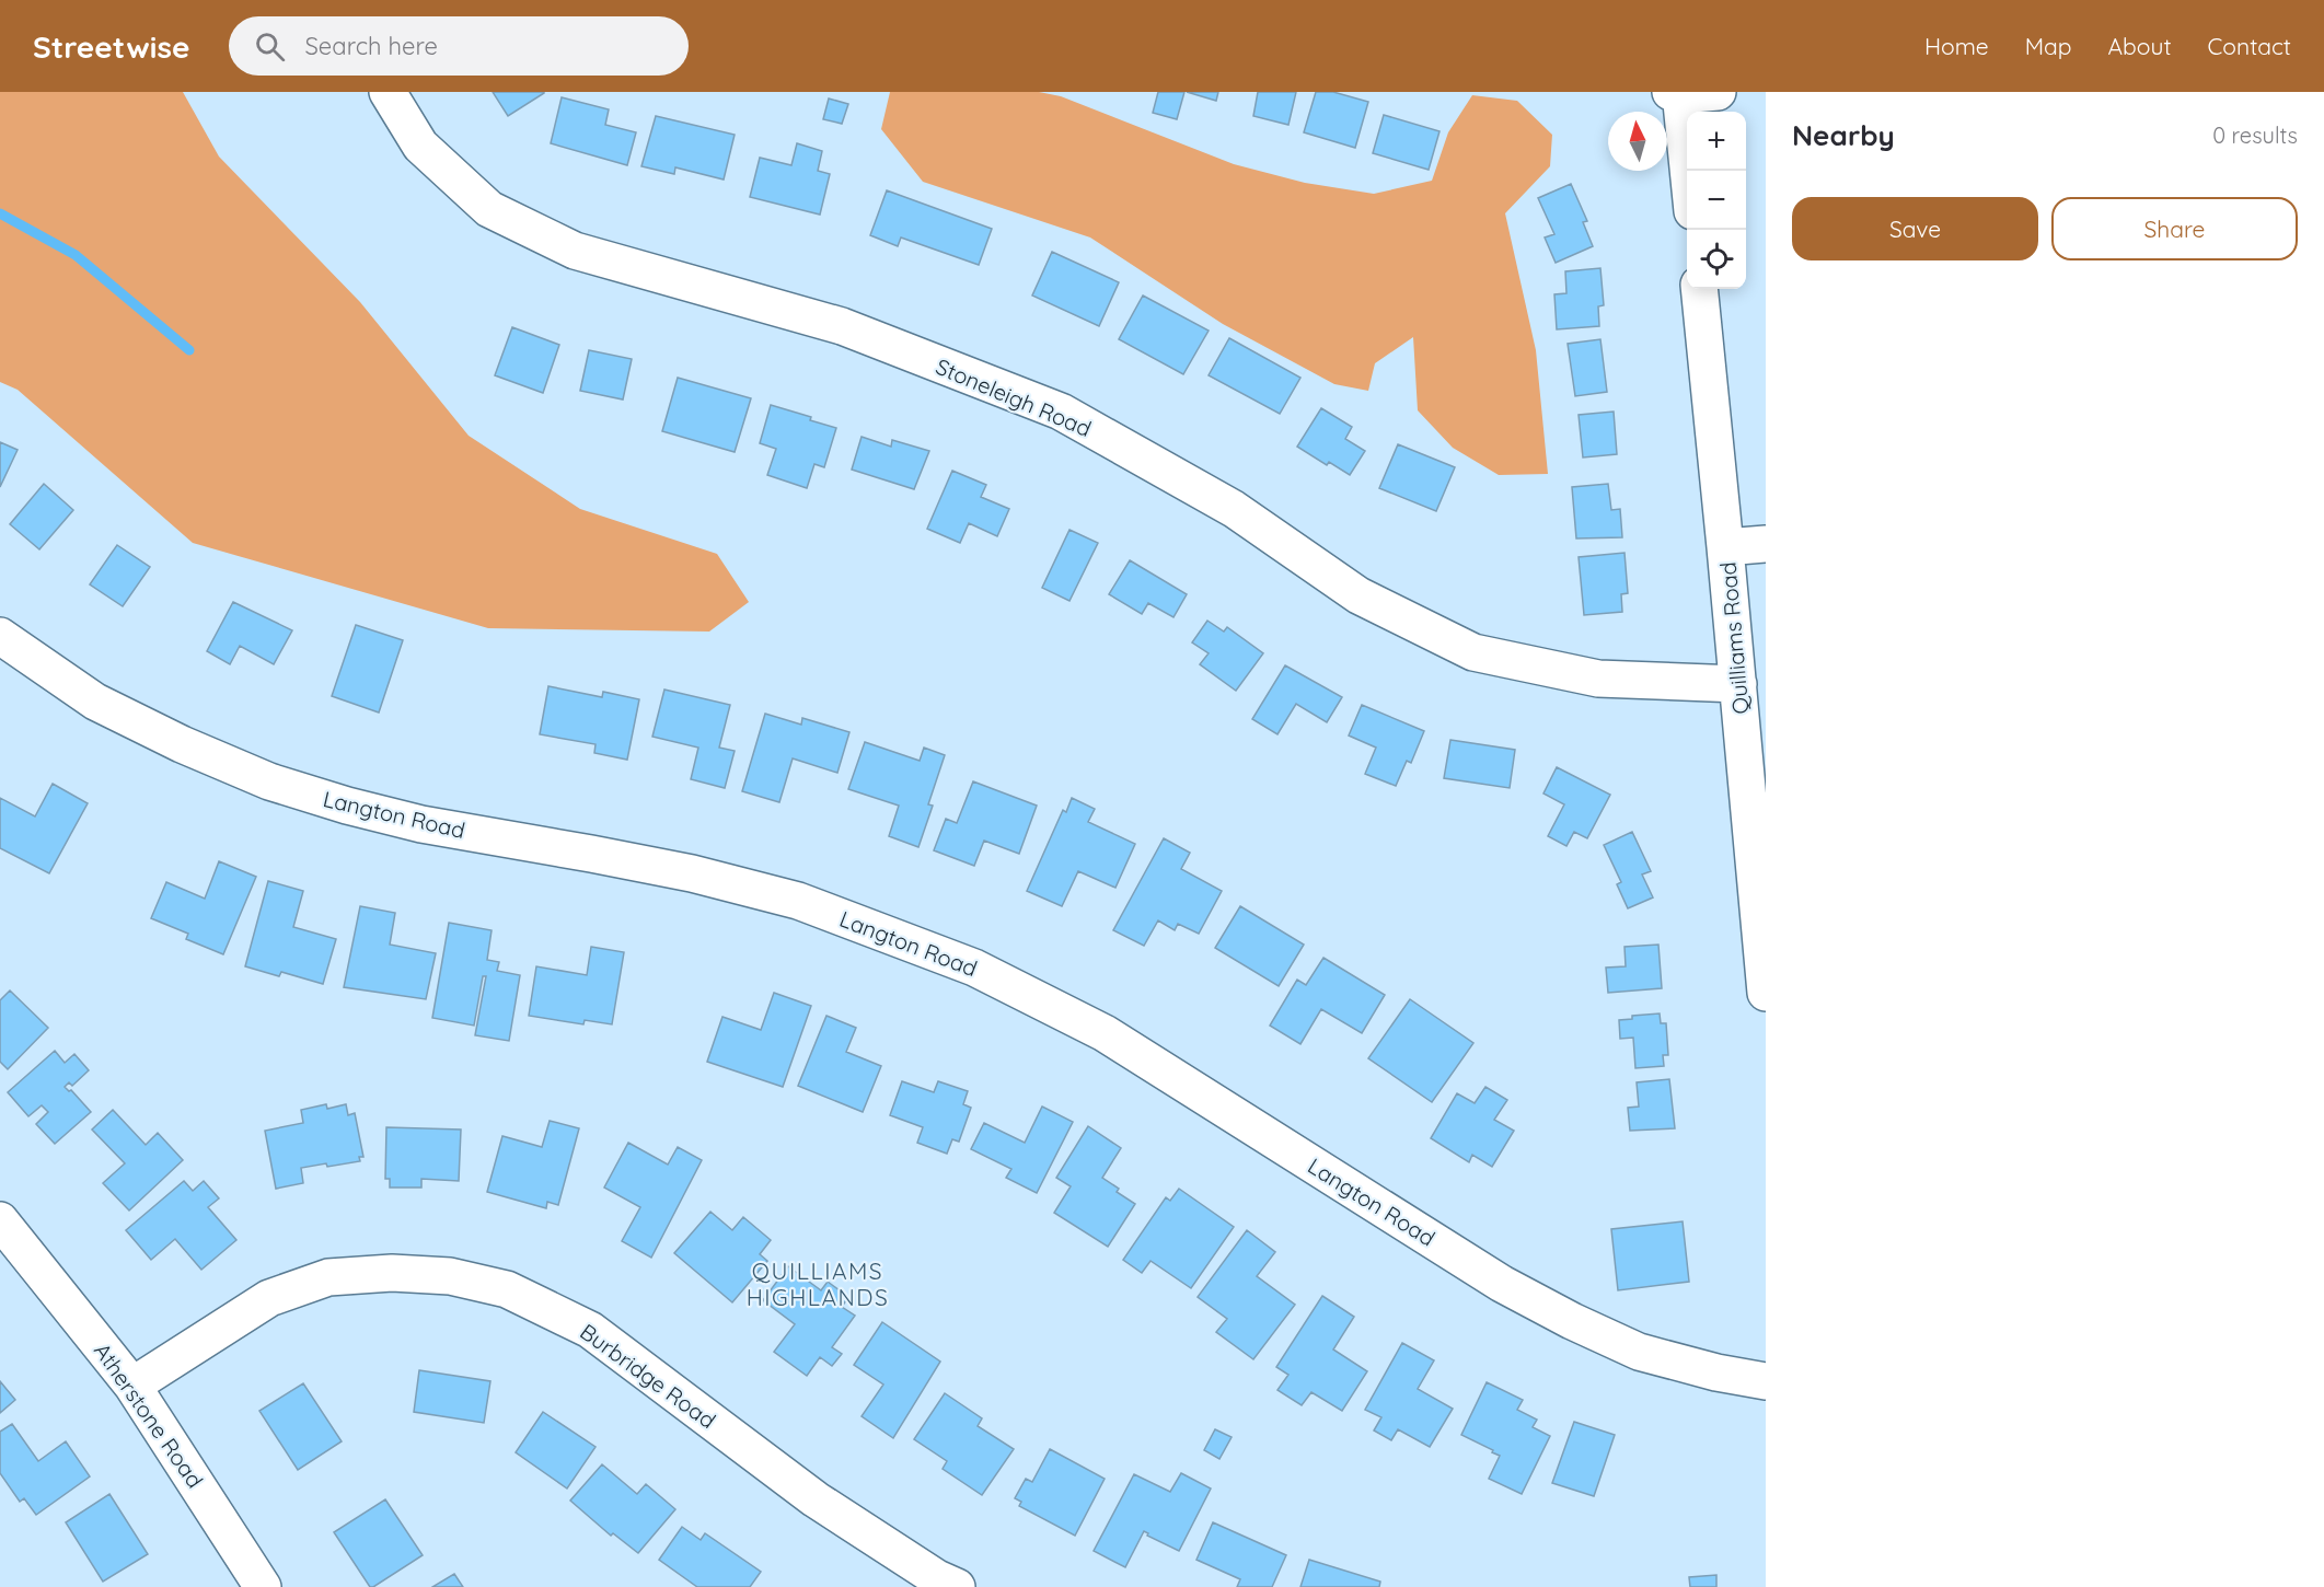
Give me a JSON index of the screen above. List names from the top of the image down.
{
  "streets": {
    "street": [
      "Stoneleigh Road",
      "Quilliams Road",
      "Langton Road",
      "Burbridge Road",
      "Atherstone Road"
    ]
  },
  "crossings": [
    ["Stoneleigh Road", "Quilliams Road"],
    ["Burbridge Road", "Atherstone Road"]
  ],
  "districts": ["QUILLIAMS HIGHLANDS"],
  "north": "top",
  "page": {
    "header": "Streetwise",
    "search": "Search here",
    "nav": [
      "Home",
      "Map",
      "About",
      "Contact"
    ],
    "heading": ["Nearby", "0 results"],
    "map_buttons": ["+", "−"],
    "buttons": ["Save", "Share"]
  }
}
